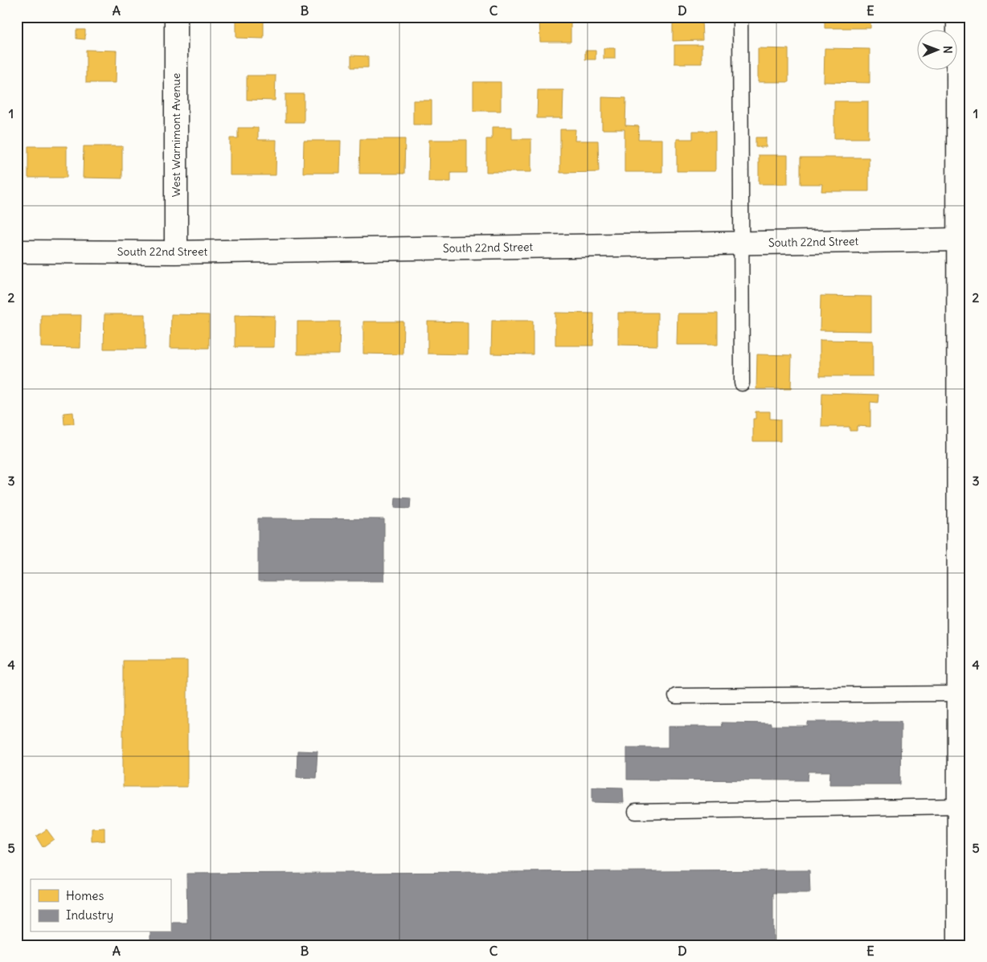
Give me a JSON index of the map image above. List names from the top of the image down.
{
  "streets": {
    "street": ["West Warnimont Avenue", "South 22nd Street"]
  },
  "crossings": [
    ["West Warnimont Avenue", "South 22nd Street"]
  ],
  "legend": ["Homes", "Industry"],
  "north": "right",
  "grid": {
    "columns": [
      "A",
      "B",
      "C",
      "D",
      "E"
    ],
    "rows": [
      "1",
      "2",
      "3",
      "4",
      "5"
    ]
  }
}
